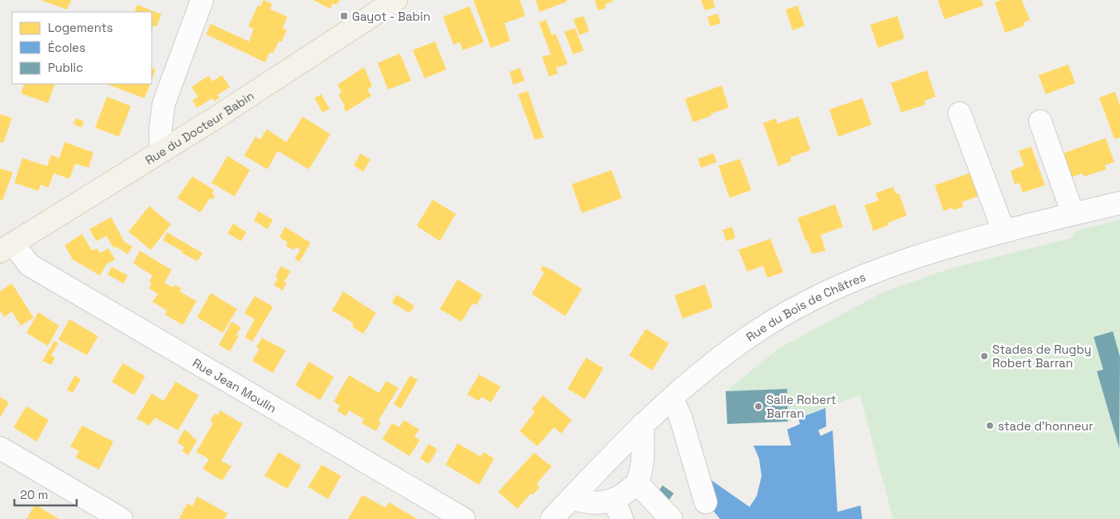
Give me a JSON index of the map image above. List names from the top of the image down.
{
  "streets": {
    "main road": ["Rue du Docteur Babin"],
    "street": ["Rue du Bois de Châtres", "Rue Jean Moulin"]
  },
  "crossings": [
    ["Rue du Docteur Babin", "Rue Jean Moulin"]
  ],
  "places": {
    "transit": ["Gayot - Babin"],
    "other": ["Stades de Rugby Robert Barran", "Salle Robert Barran", "stade d'honneur"]
  },
  "legend": ["Logements", "Écoles", "Public"],
  "scale_bar": "20 m"
}
